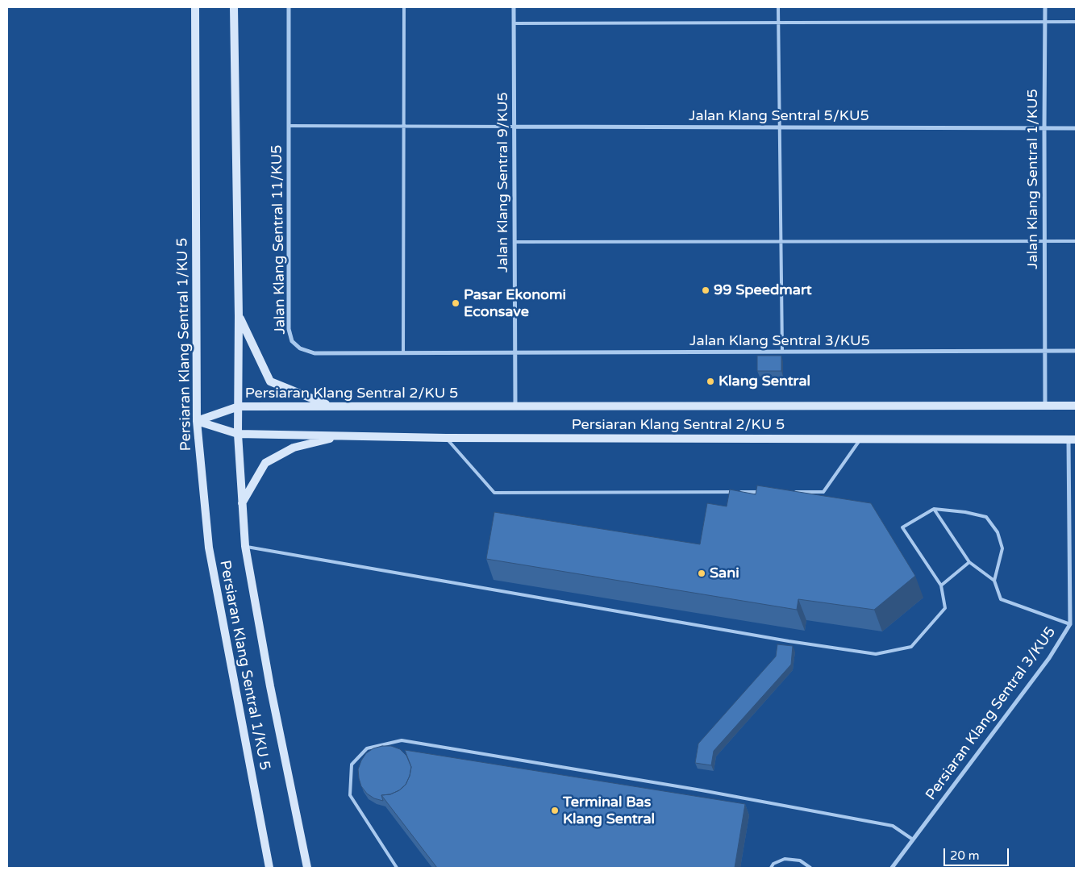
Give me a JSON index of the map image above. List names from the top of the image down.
{
  "streets": {
    "street": [
      "Jalan Klang Sentral 5/KU5",
      "Jalan Klang Sentral 1/KU5",
      "Jalan Klang Sentral 9/KU5",
      "Jalan Klang Sentral 11/KU5",
      "Jalan Klang Sentral 3/KU5",
      "Persiaran Klang Sentral 1/KU 5",
      "Persiaran Klang Sentral 2/KU 5",
      "Persiaran Klang Sentral 3/KU5"
    ]
  },
  "crossings": [
    ["Jalan Klang Sentral 5/KU5", "Jalan Klang Sentral 1/KU5"],
    ["Jalan Klang Sentral 5/KU5", "Jalan Klang Sentral 9/KU5"],
    ["Jalan Klang Sentral 1/KU5", "Jalan Klang Sentral 3/KU5"],
    ["Jalan Klang Sentral 1/KU5", "Persiaran Klang Sentral 2/KU 5"],
    ["Jalan Klang Sentral 9/KU5", "Jalan Klang Sentral 11/KU5"],
    ["Jalan Klang Sentral 9/KU5", "Jalan Klang Sentral 3/KU5"],
    ["Jalan Klang Sentral 9/KU5", "Persiaran Klang Sentral 2/KU 5"],
    ["Jalan Klang Sentral 11/KU5", "Jalan Klang Sentral 3/KU5"],
    ["Persiaran Klang Sentral 1/KU 5", "Persiaran Klang Sentral 2/KU 5"],
    ["Persiaran Klang Sentral 2/KU 5", "Persiaran Klang Sentral 3/KU5"]
  ],
  "places": [
    "99 Speedmart",
    "Pasar Ekonomi Econsave",
    "Klang Sentral",
    "Sani",
    "Terminal Bas Klang Sentral"
  ],
  "scale_bar": "20 m"
}
